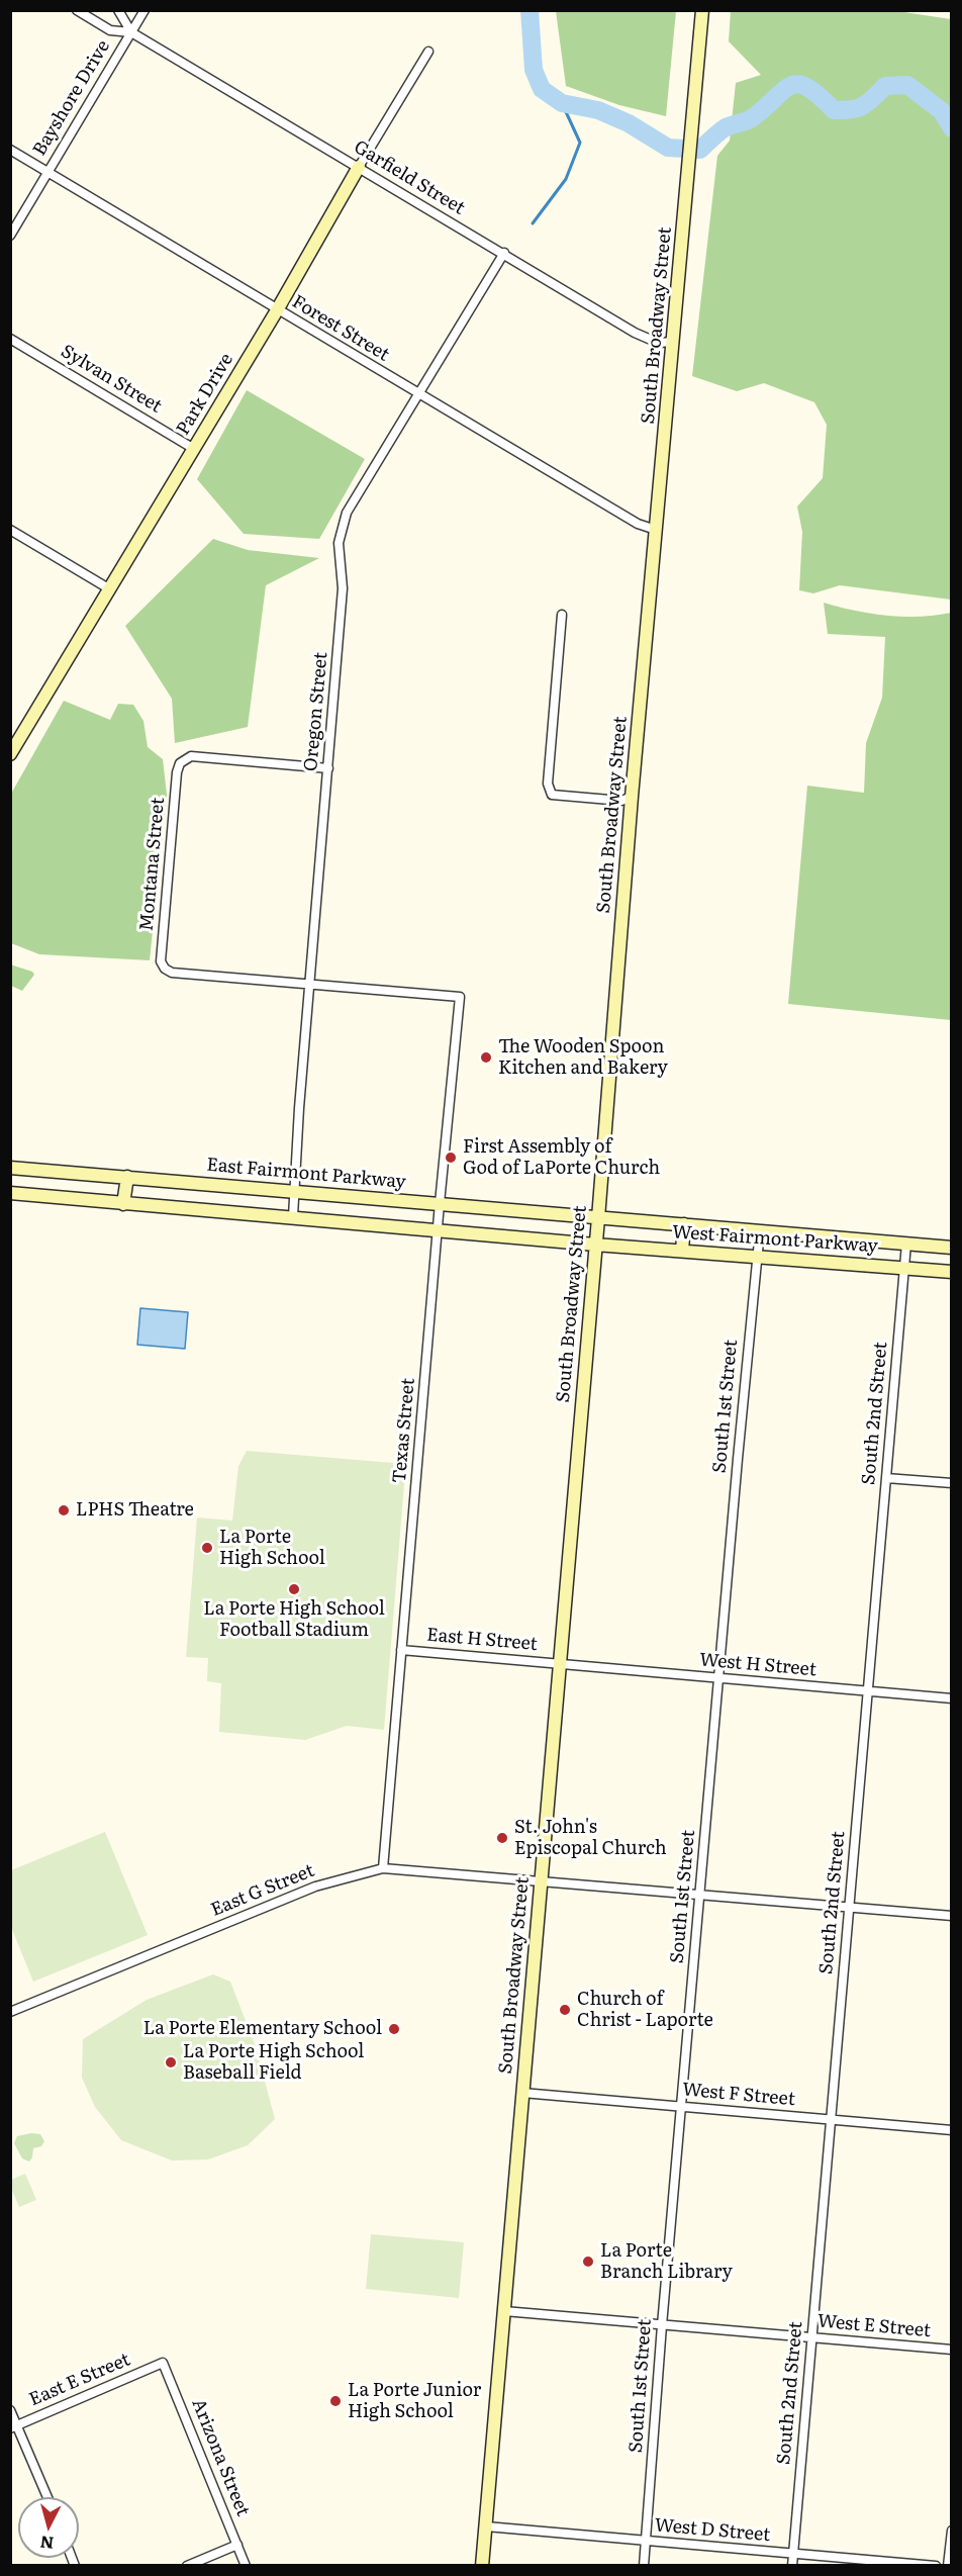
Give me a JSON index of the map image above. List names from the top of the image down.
{
  "streets": {
    "main road": [
      "South Broadway Street",
      "Park Drive",
      "East Fairmont Parkway",
      "West Fairmont Parkway"
    ],
    "street": [
      "Bayshore Drive",
      "Garfield Street",
      "Forest Street",
      "Sylvan Street",
      "Oregon Street",
      "Montana Street",
      "South 1st Street",
      "South 2nd Street",
      "Texas Street",
      "East H Street",
      "West H Street",
      "East G Street",
      "West F Street",
      "West E Street",
      "East E Street",
      "Arizona Street",
      "West D Street"
    ]
  },
  "crossings": [
    ["Bayshore Drive", "Garfield Street"],
    ["Bayshore Drive", "Forest Street"],
    ["Garfield Street", "South Broadway Street"],
    ["Garfield Street", "Park Drive"],
    ["Garfield Street", "Oregon Street"],
    ["South Broadway Street", "Forest Street"],
    ["South Broadway Street", "East Fairmont Parkway"],
    ["South Broadway Street", "West Fairmont Parkway"],
    ["South Broadway Street", "East H Street"],
    ["South Broadway Street", "West H Street"],
    ["South Broadway Street", "East G Street"],
    ["South Broadway Street", "West F Street"],
    ["South Broadway Street", "West E Street"],
    ["South Broadway Street", "West D Street"],
    ["Forest Street", "Park Drive"],
    ["Forest Street", "Oregon Street"],
    ["Sylvan Street", "Park Drive"],
    ["Oregon Street", "Montana Street"],
    ["Oregon Street", "East Fairmont Parkway"],
    ["Oregon Street", "Texas Street"],
    ["Montana Street", "Texas Street"],
    ["East Fairmont Parkway", "West Fairmont Parkway"],
    ["East Fairmont Parkway", "Texas Street"],
    ["West Fairmont Parkway", "South 1st Street"],
    ["West Fairmont Parkway", "South 2nd Street"],
    ["South 1st Street", "West H Street"],
    ["South 1st Street", "East G Street"],
    ["South 1st Street", "West F Street"],
    ["South 1st Street", "West E Street"],
    ["South 1st Street", "West D Street"],
    ["South 2nd Street", "West H Street"],
    ["South 2nd Street", "East G Street"],
    ["South 2nd Street", "West F Street"],
    ["South 2nd Street", "West E Street"],
    ["South 2nd Street", "West D Street"],
    ["Texas Street", "East H Street"],
    ["Texas Street", "East G Street"],
    ["East H Street", "West H Street"],
    ["East E Street", "Arizona Street"]
  ],
  "places": [
    "The Wooden Spoon Kitchen and Bakery",
    "First Assembly of God of LaPorte Church",
    "LPHS Theatre",
    "La Porte High School",
    "La Porte High School Football Stadium",
    "St. John's Episcopal Church",
    "Church of Christ - Laporte",
    "La Porte Elementary School",
    "La Porte High School Baseball Field",
    "La Porte Branch Library",
    "La Porte Junior High School"
  ],
  "north": "bottom"
}
